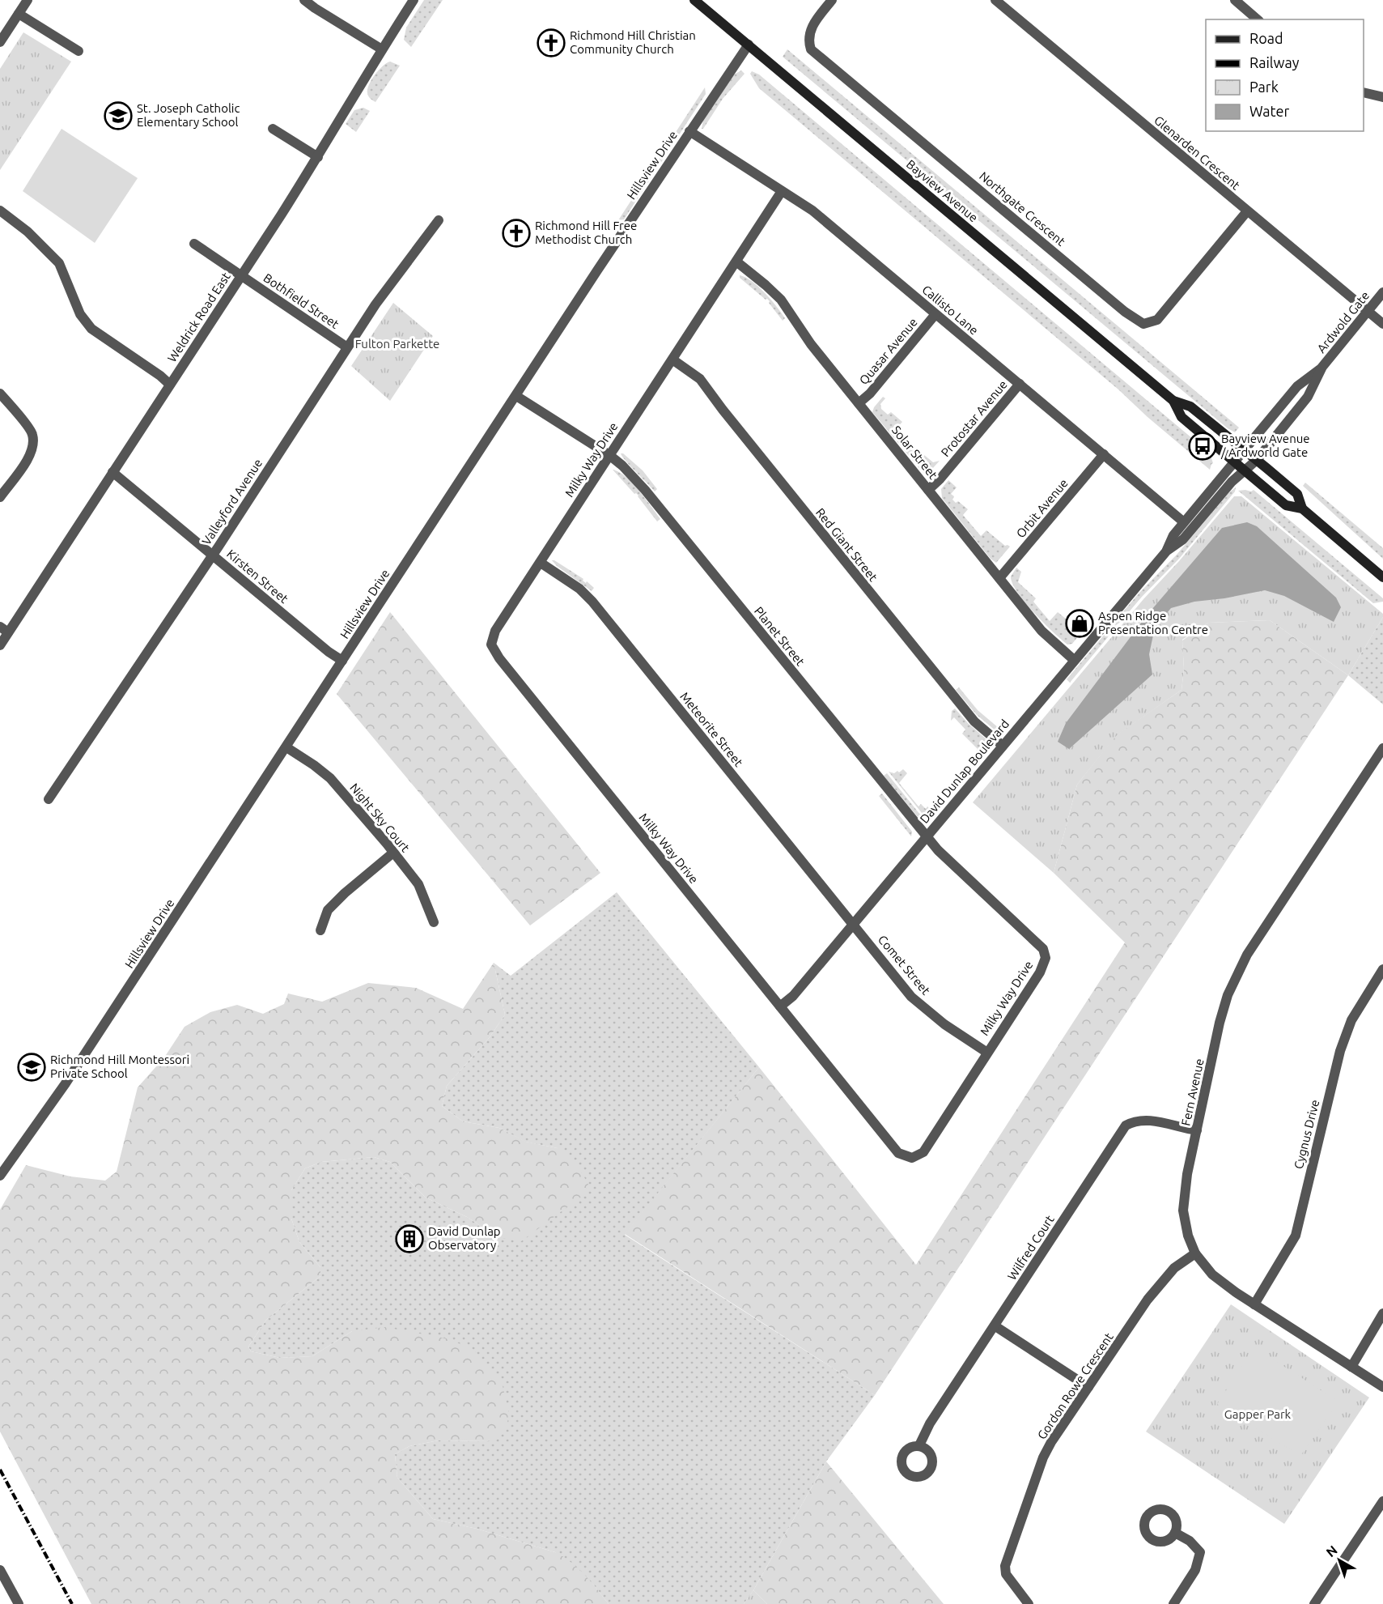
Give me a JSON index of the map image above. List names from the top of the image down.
{
  "streets": {
    "main road": ["Bayview Avenue"],
    "street": [
      "Glenarden Crescent",
      "Hillsview Drive",
      "Northgate Crescent",
      "Bothfield Street",
      "Callisto Lane",
      "Weldrick Road East",
      "Ardwold Gate",
      "Quasar Avenue",
      "Protostar Avenue",
      "Solar Street",
      "Milky Way Drive",
      "Valleyford Avenue",
      "Orbit Avenue",
      "Red Giant Street",
      "Kirsten Street",
      "Planet Street",
      "Meteorite Street",
      "David Dunlap Boulevard",
      "Night Sky Court",
      "Comet Street",
      "Fern Avenue",
      "Cygnus Drive",
      "Wilfred Court",
      "Gordon Rowe Crescent"
    ]
  },
  "crossings": [
    ["Glenarden Crescent", "Northgate Crescent"],
    ["Glenarden Crescent", "Ardwold Gate"],
    ["Hillsview Drive", "Bayview Avenue"],
    ["Hillsview Drive", "Callisto Lane"],
    ["Hillsview Drive", "Kirsten Street"],
    ["Hillsview Drive", "Planet Street"],
    ["Hillsview Drive", "Night Sky Court"],
    ["Bayview Avenue", "Ardwold Gate"],
    ["Bayview Avenue", "David Dunlap Boulevard"],
    ["Bothfield Street", "Weldrick Road East"],
    ["Bothfield Street", "Valleyford Avenue"],
    ["Callisto Lane", "Quasar Avenue"],
    ["Callisto Lane", "Protostar Avenue"],
    ["Callisto Lane", "Milky Way Drive"],
    ["Callisto Lane", "Orbit Avenue"],
    ["Callisto Lane", "David Dunlap Boulevard"],
    ["Weldrick Road East", "Kirsten Street"],
    ["Ardwold Gate", "David Dunlap Boulevard"],
    ["Quasar Avenue", "Solar Street"],
    ["Protostar Avenue", "Solar Street"],
    ["Solar Street", "Milky Way Drive"],
    ["Solar Street", "Orbit Avenue"],
    ["Solar Street", "David Dunlap Boulevard"],
    ["Milky Way Drive", "Red Giant Street"],
    ["Milky Way Drive", "Planet Street"],
    ["Milky Way Drive", "Meteorite Street"],
    ["Milky Way Drive", "David Dunlap Boulevard"],
    ["Milky Way Drive", "Comet Street"],
    ["Valleyford Avenue", "Kirsten Street"],
    ["Red Giant Street", "David Dunlap Boulevard"],
    ["Planet Street", "David Dunlap Boulevard"],
    ["Meteorite Street", "David Dunlap Boulevard"],
    ["Meteorite Street", "Comet Street"],
    ["David Dunlap Boulevard", "Comet Street"],
    ["Fern Avenue", "Cygnus Drive"],
    ["Fern Avenue", "Wilfred Court"],
    ["Fern Avenue", "Gordon Rowe Crescent"]
  ],
  "parks": ["Fulton Parkette", "Gapper Park"],
  "places": {
    "church": ["Richmond Hill Christian Community Church", "Richmond Hill Free Methodist Church"],
    "school or university": ["St. Joseph Catholic Elementary School", "Richmond Hill Montessori Private School"],
    "bus stop": ["Bayview Avenue / Ardworld Gate"],
    "shop": ["Aspen Ridge Presentation Centre"],
    "building": ["David Dunlap Observatory"]
  },
  "legend": [
    "Road",
    "Railway",
    "Park",
    "Water"
  ],
  "north": "top left"
}
